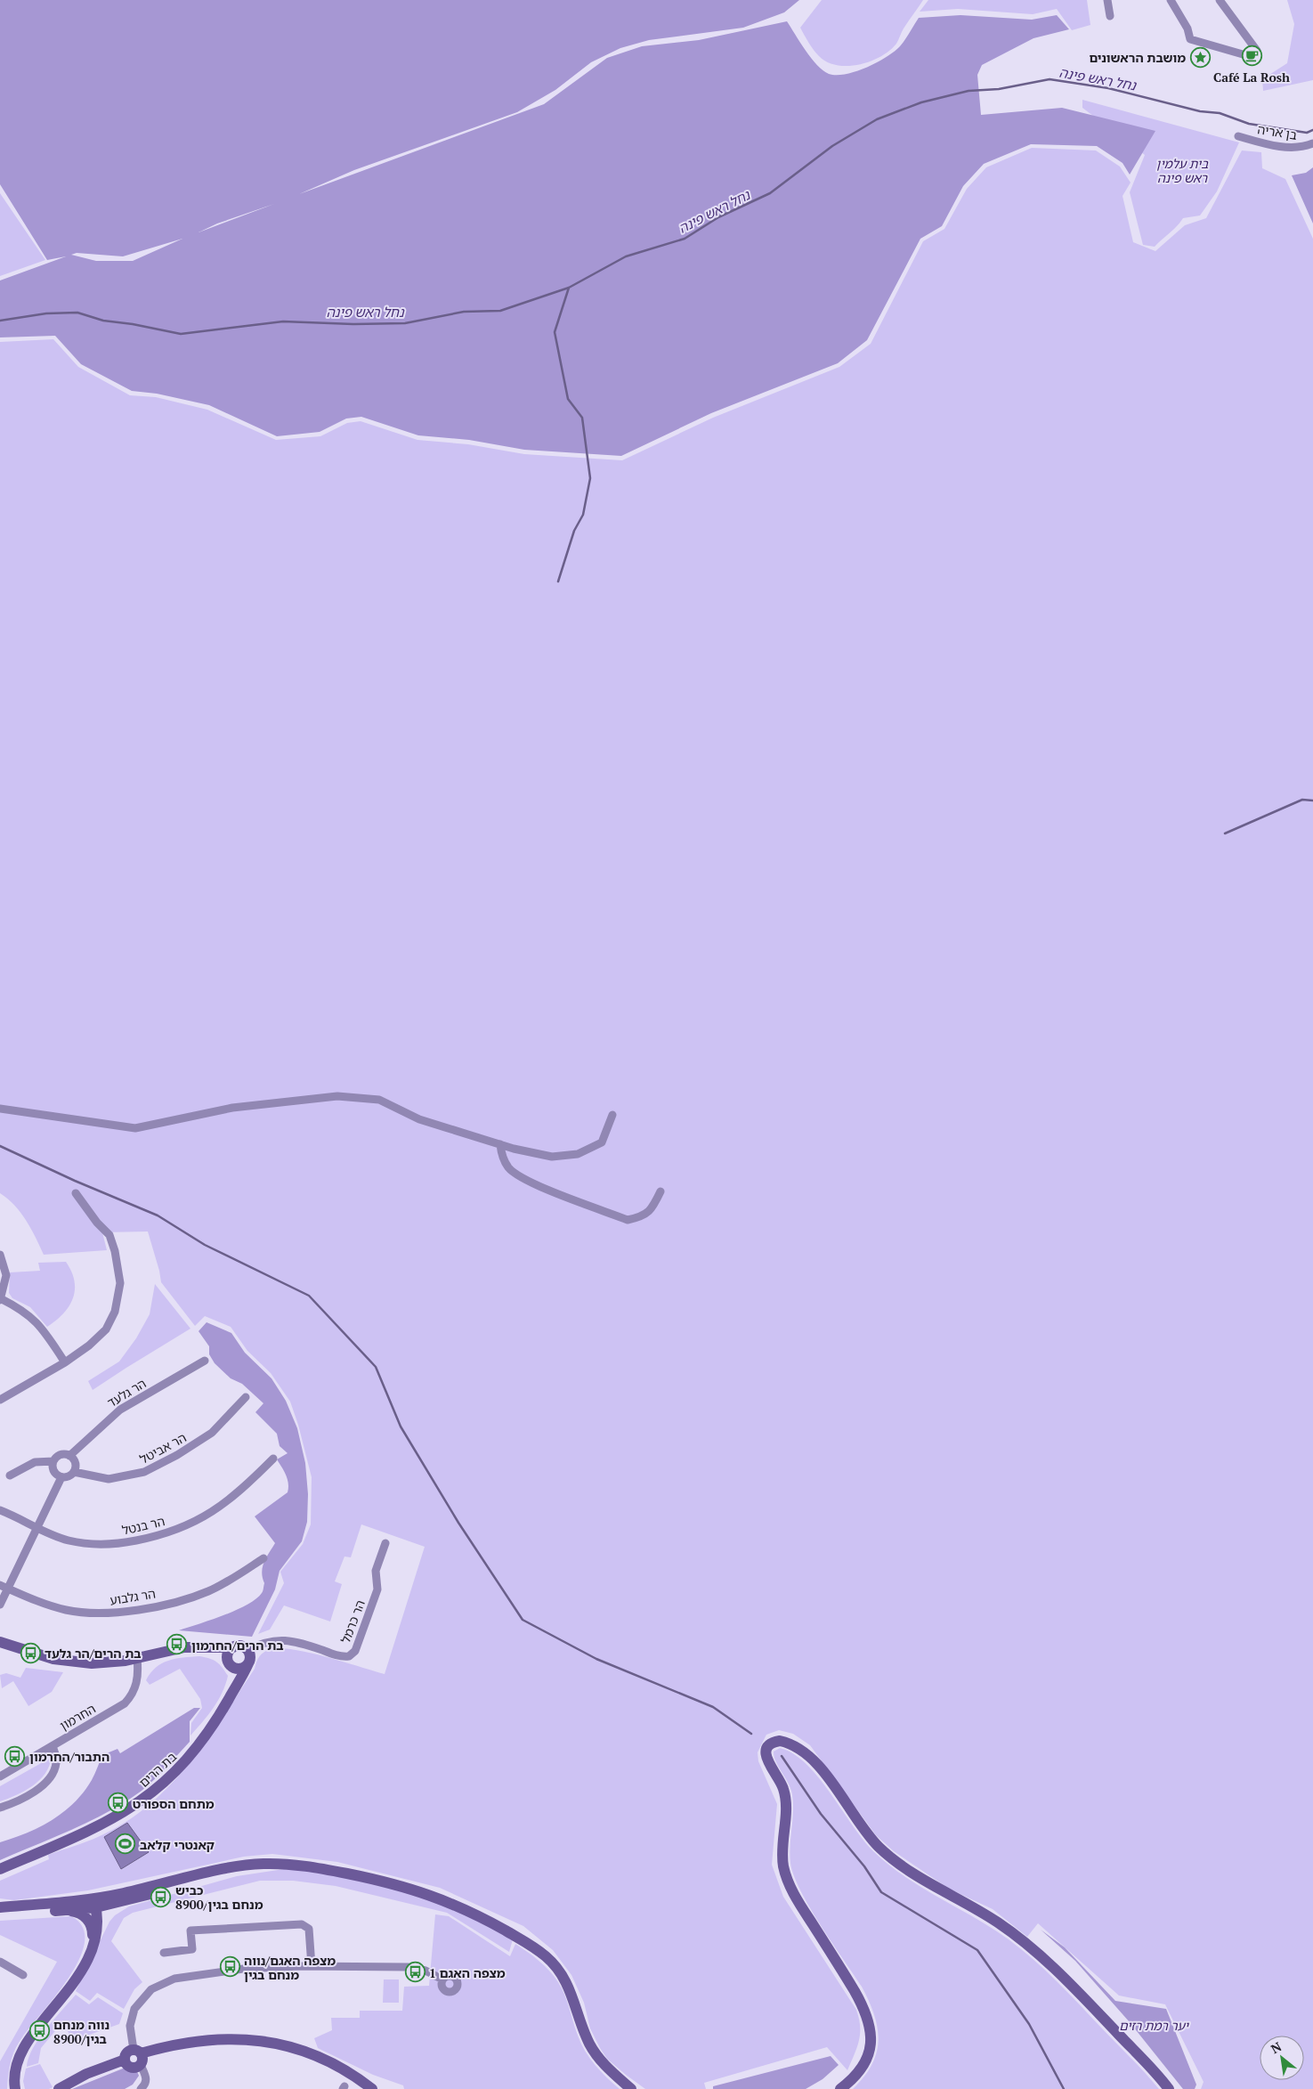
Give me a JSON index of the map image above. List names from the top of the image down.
{
  "streets": {
    "main road": ["בת הרים"],
    "street": [
      "בן אריה",
      "הר גלעד",
      "הר אביטל",
      "הר בנטל",
      "הר גלבוע",
      "הר כרמל",
      "החרמון"
    ]
  },
  "crossings": [
    ["הר גלעד", "הר אביטל"],
    ["הר כרמל", "בת הרים"]
  ],
  "water": ["נחל ראש פינה"],
  "parks": ["בית עלמין ראש פינה", "יער רמת רזים"],
  "places": {
    "cafe": ["Café La Rosh"],
    "place": ["מושבת הראשונים"],
    "bus stop": [
      "בת הרים/החרמון",
      "בת הרים/הר גלעד",
      "התבור/החרמון",
      "מתחם הספורט",
      "כביש 8900/מנחם בגין",
      "מצפה האגם/נווה מנחם בגין",
      "מצפה האגם 1",
      "נווה מנחם בגין/8900"
    ],
    "sports": ["קאנטרי קלאב"]
  },
  "north": "top left"
}
